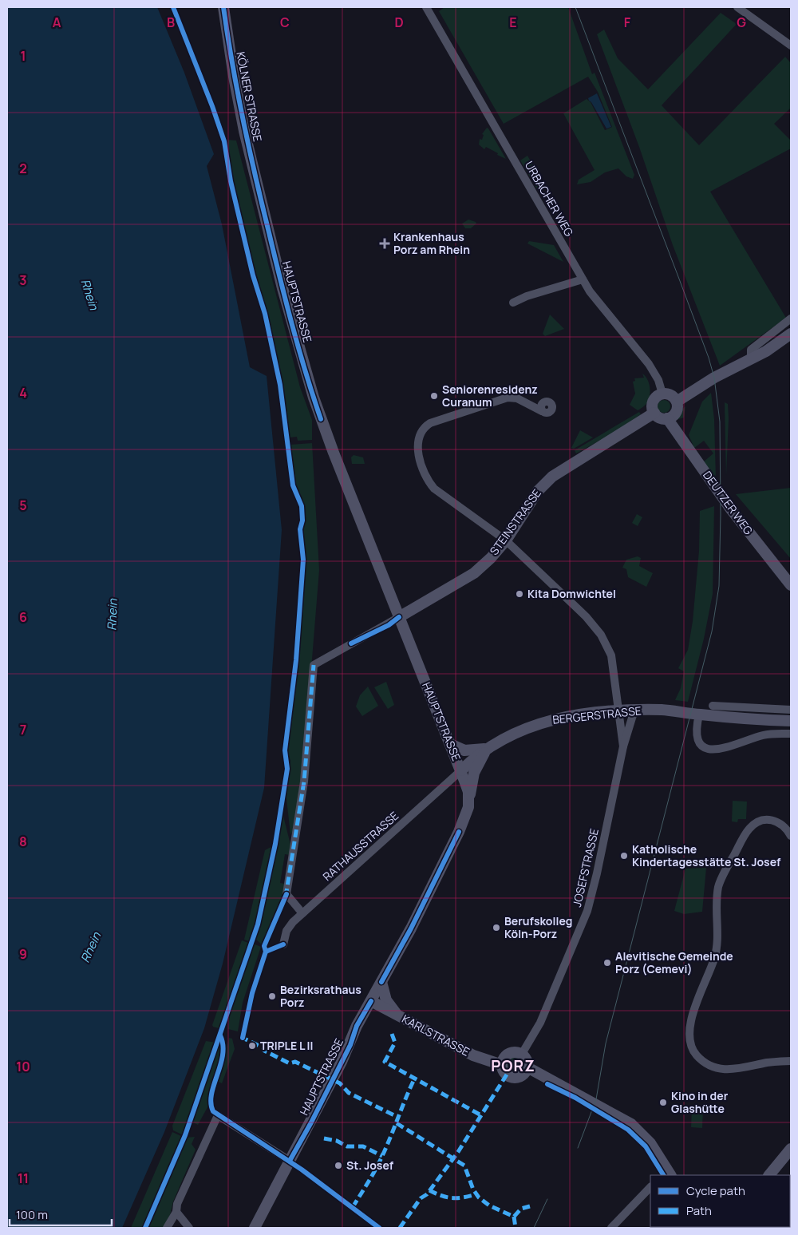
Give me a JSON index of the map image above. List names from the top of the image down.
{
  "streets": {
    "main road": [
      "KÖLNER STRASSE",
      "HAUPTSTRASSE",
      "DEUTZER WEG",
      "STEINSTRASSE",
      "BERGERSTRASSE",
      "KARLSTRASSE"
    ],
    "street": ["URBACHER WEG", "RATHAUSSTRASSE", "JOSEFSTRASSE"]
  },
  "crossings": [
    ["KÖLNER STRASSE", "HAUPTSTRASSE"],
    ["URBACHER WEG", "DEUTZER WEG"],
    ["URBACHER WEG", "STEINSTRASSE"],
    ["HAUPTSTRASSE", "STEINSTRASSE"],
    ["HAUPTSTRASSE", "BERGERSTRASSE"],
    ["HAUPTSTRASSE", "RATHAUSSTRASSE"],
    ["HAUPTSTRASSE", "KARLSTRASSE"],
    ["DEUTZER WEG", "STEINSTRASSE"],
    ["STEINSTRASSE", "RATHAUSSTRASSE"],
    ["STEINSTRASSE", "JOSEFSTRASSE"],
    ["BERGERSTRASSE", "RATHAUSSTRASSE"],
    ["BERGERSTRASSE", "JOSEFSTRASSE"],
    ["JOSEFSTRASSE", "KARLSTRASSE"]
  ],
  "districts": ["PORZ"],
  "water": ["Rhein"],
  "places": {
    "health": ["Krankenhaus Porz am Rhein"],
    "other": [
      "Seniorenresidenz Curanum",
      "Kita Domwichtel",
      "Katholische Kindertagesstätte St. Josef",
      "Berufskolleg Köln-Porz",
      "Alevitische Gemeinde Porz (Cemevi)",
      "Bezirksrathaus Porz",
      "TRIPLE L II",
      "Kino in der Glashütte",
      "St. Josef"
    ]
  },
  "legend": ["Cycle path", "Path"],
  "scale_bar": "100 m",
  "grid": {
    "columns": [
      "A",
      "B",
      "C",
      "D",
      "E",
      "F",
      "G"
    ],
    "rows": [
      "1",
      "2",
      "3",
      "4",
      "5",
      "6",
      "7",
      "8",
      "9",
      "10",
      "11"
    ]
  }
}
